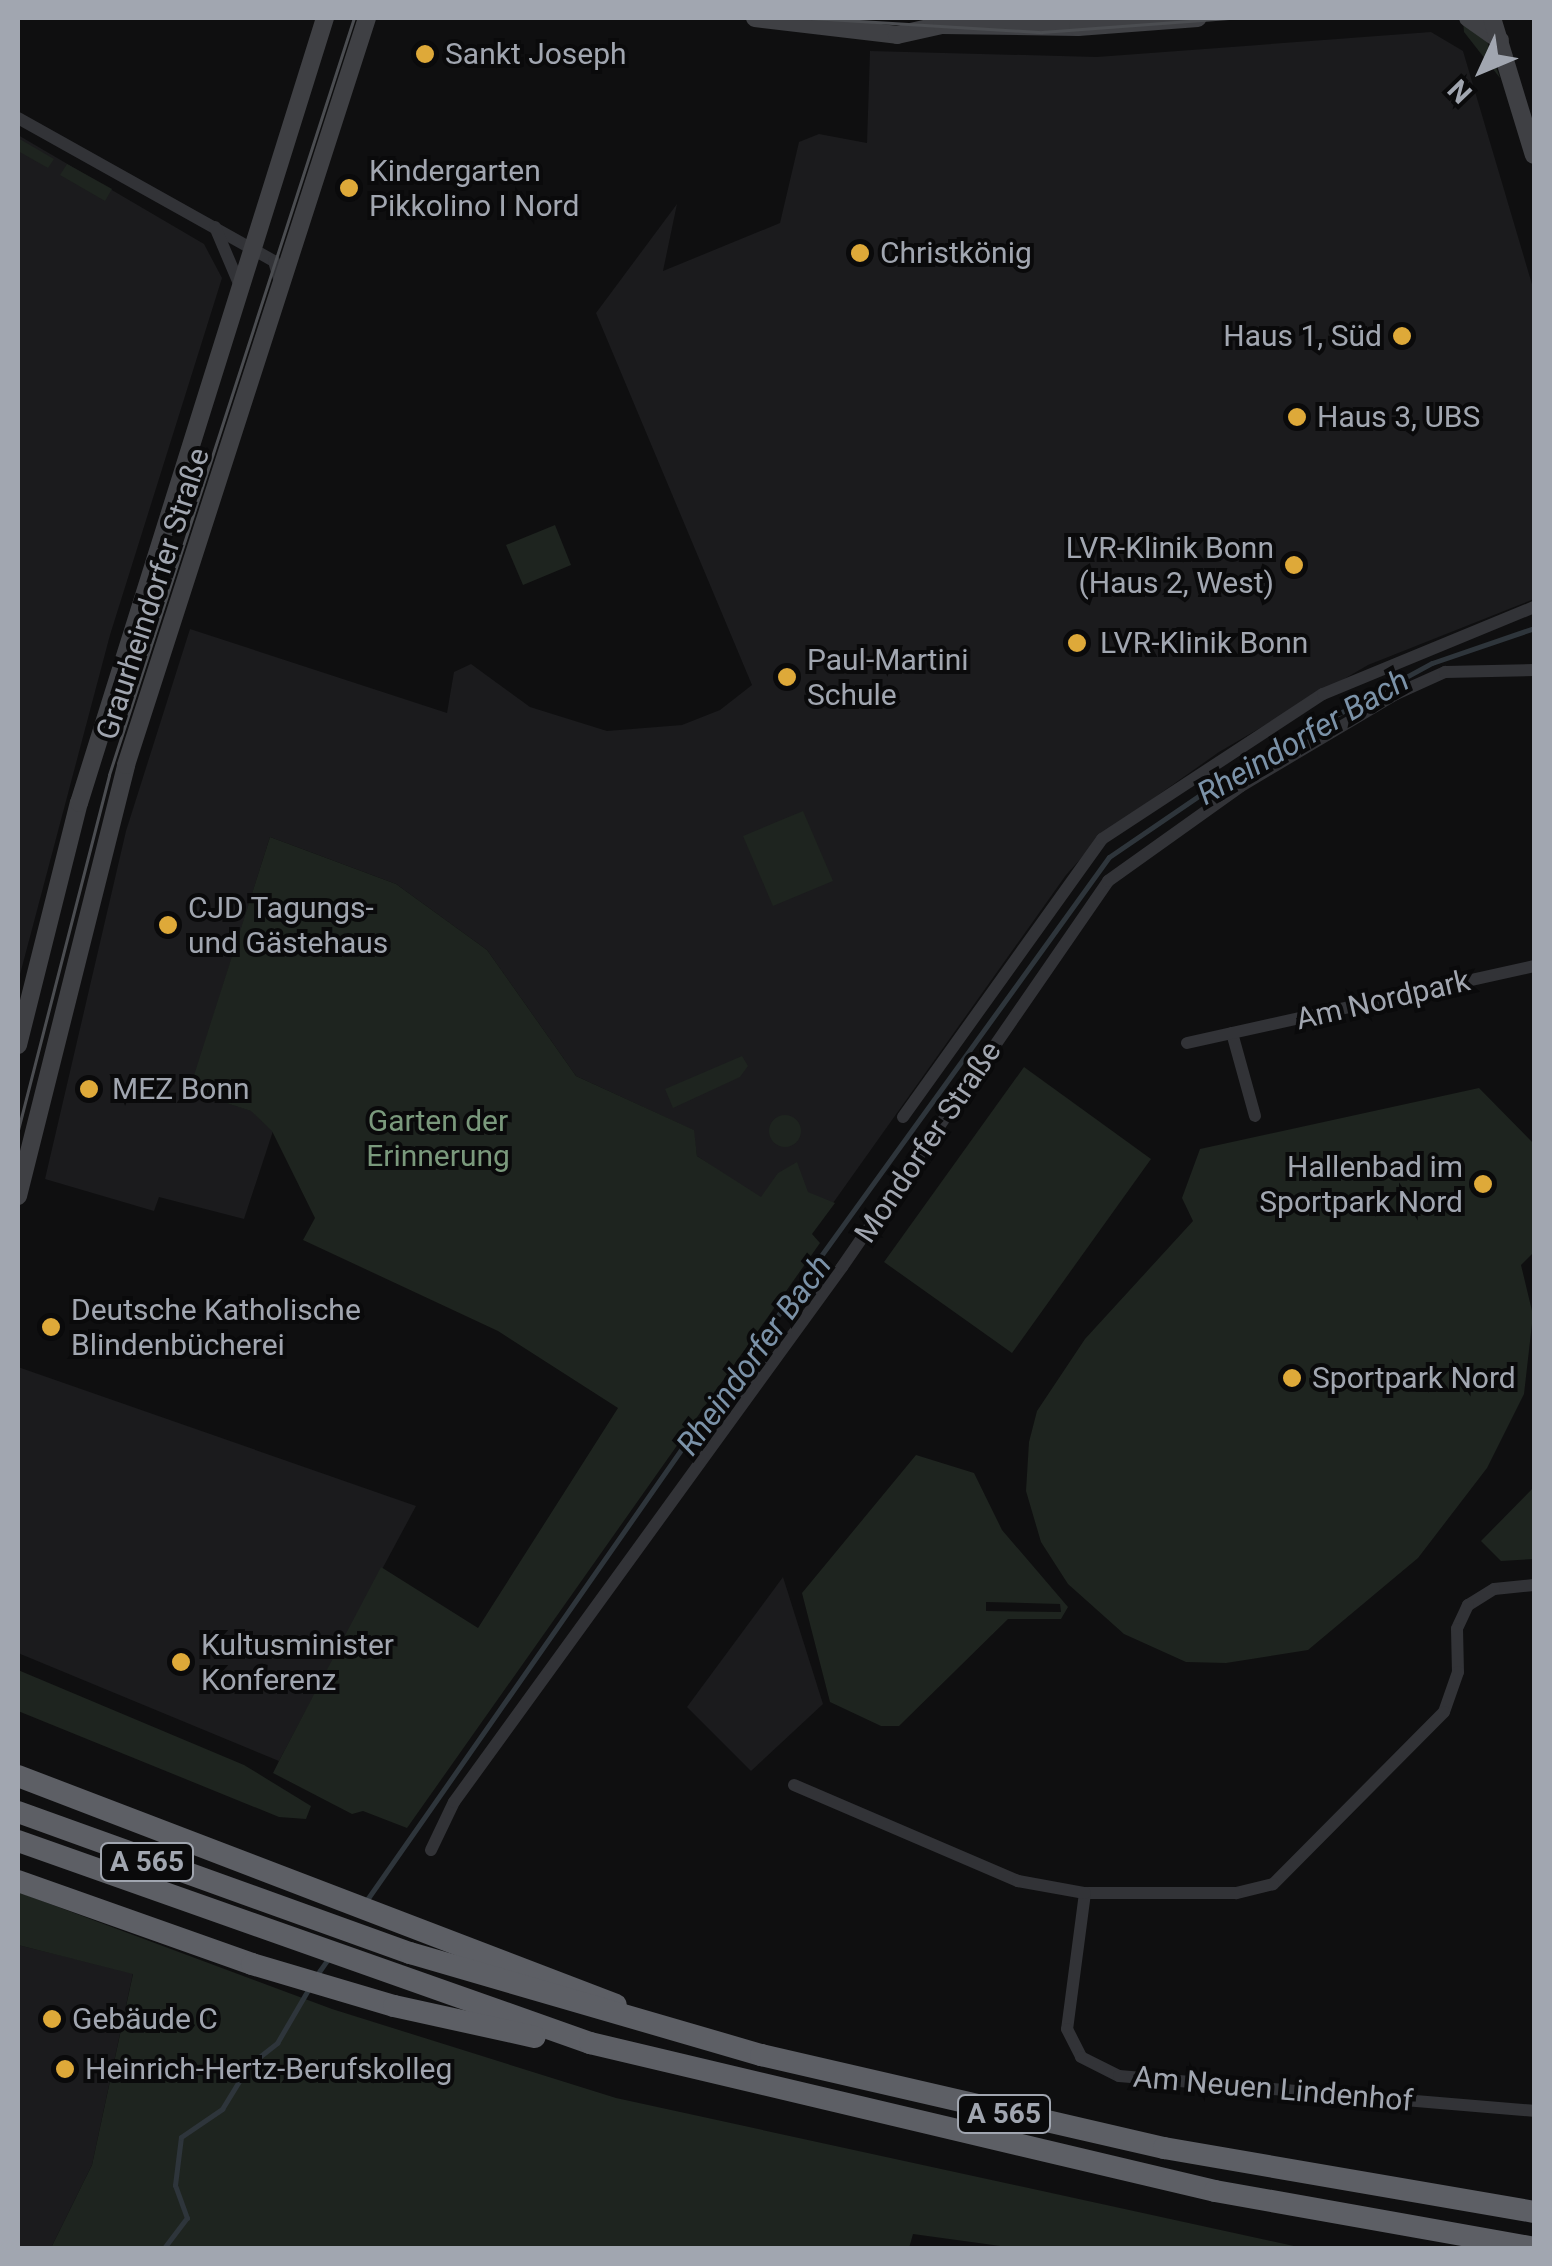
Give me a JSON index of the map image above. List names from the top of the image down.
{
  "streets": {
    "highway": ["A 565"],
    "main road": ["Graurheindorfer Straße"],
    "street": ["Am Nordpark", "Mondorfer Straße", "Am Neuen Lindenhof"]
  },
  "water": ["Rheindorfer Bach"],
  "parks": ["Garten der Erinnerung"],
  "places": [
    "Sankt Joseph",
    "Kindergarten Pikkolino I Nord",
    "Christkönig",
    "Haus 1, Süd",
    "Haus 3, UBS",
    "LVR-Klinik Bonn (Haus 2, West)",
    "LVR-Klinik Bonn",
    "Paul-Martini Schule",
    "CJD Tagungs- und Gästehaus",
    "MEZ Bonn",
    "Hallenbad im Sportpark Nord",
    "Deutsche Katholische Blindenbücherei",
    "Sportpark Nord",
    "Kultusminister Konferenz",
    "Gebäude C",
    "Heinrich-Hertz-Berufskolleg"
  ],
  "north": "bottom left"
}
